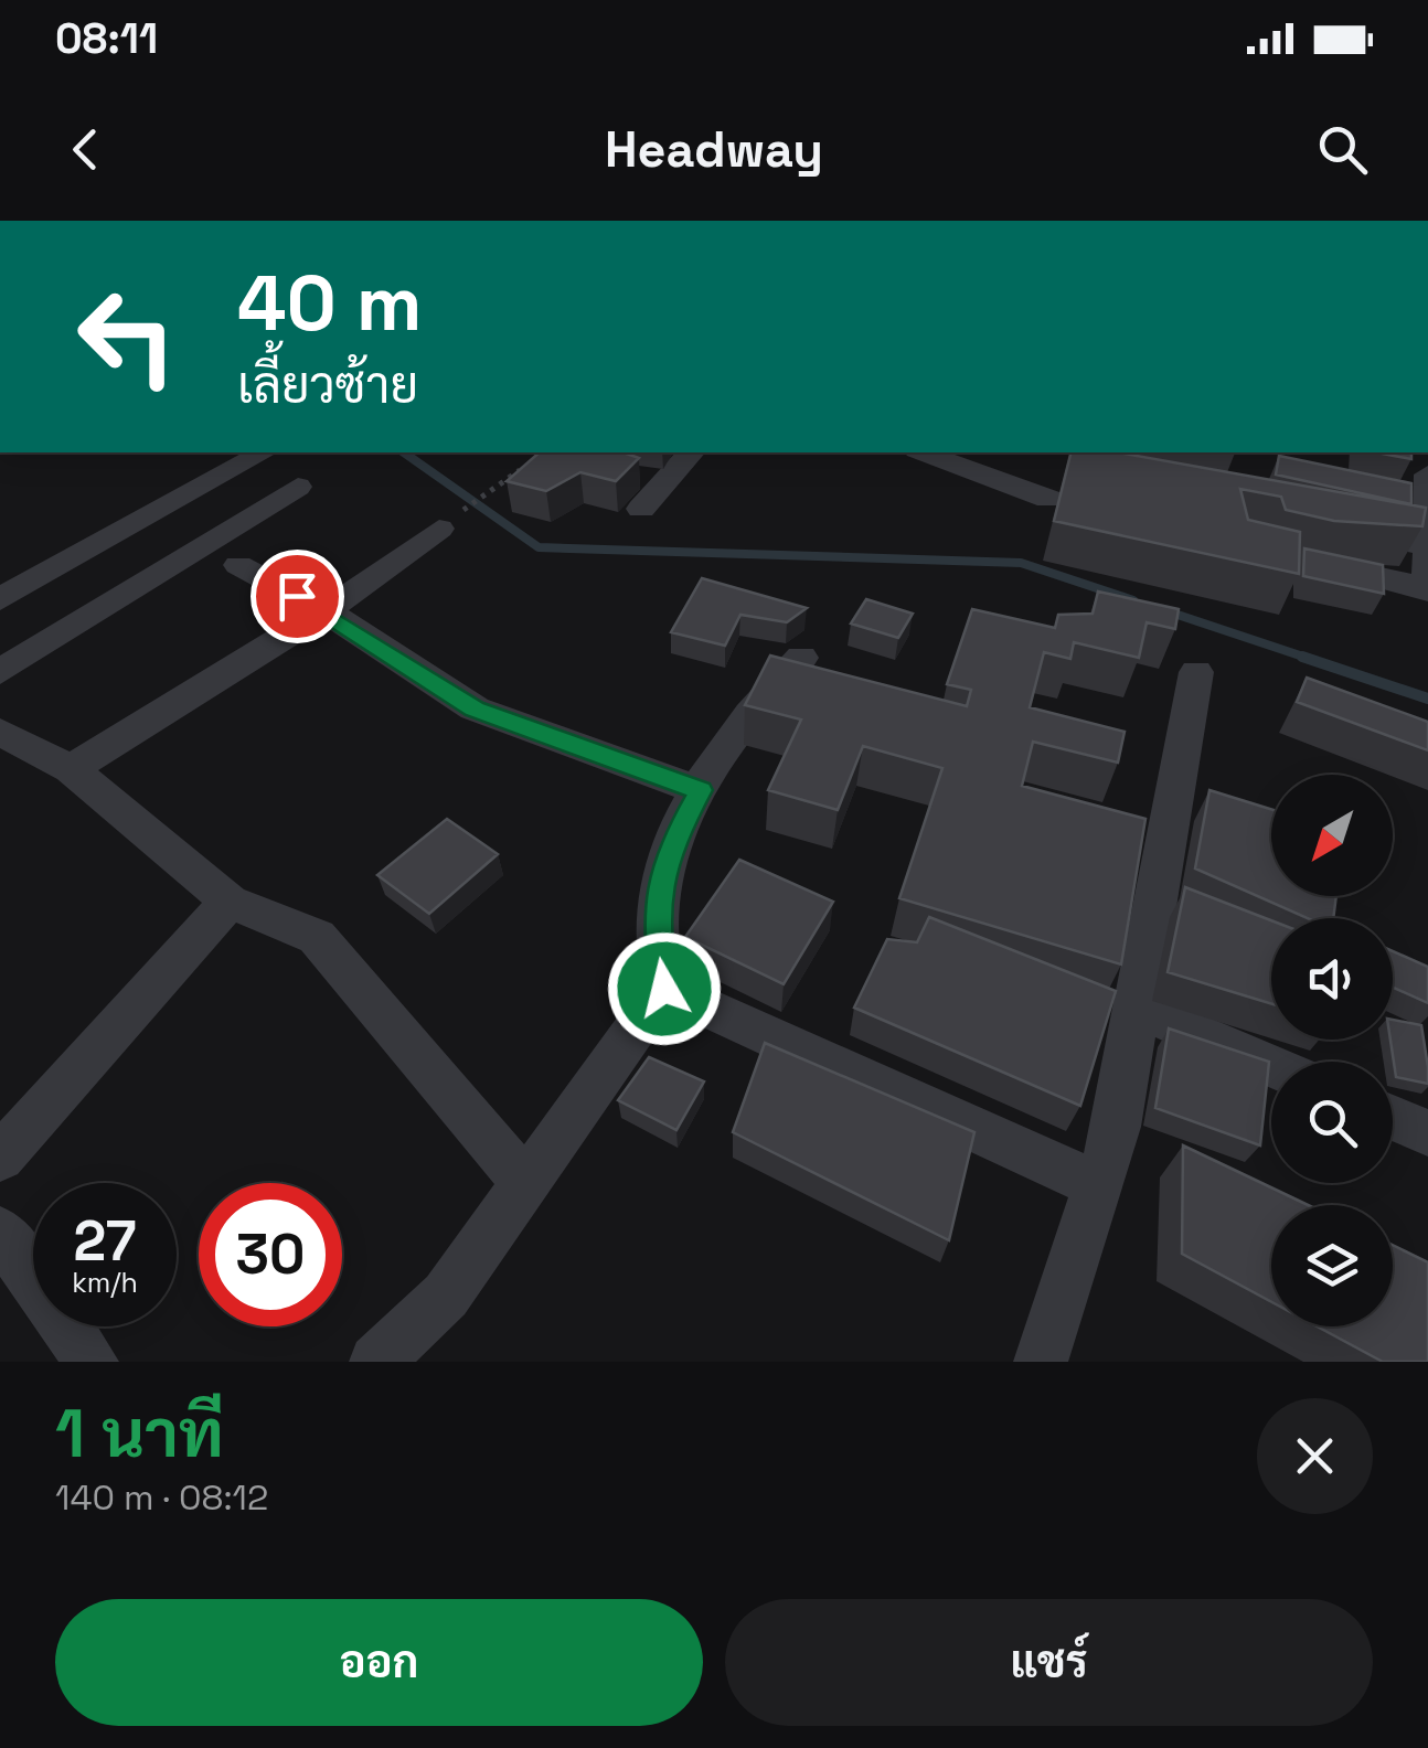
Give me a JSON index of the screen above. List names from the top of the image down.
{
  "north": "bottom left",
  "page": {
    "status": "08:11",
    "header": "Headway",
    "turn": ["40 m", "เลี้ยวซ้าย"],
    "speed": "27 km/h",
    "limit": "30",
    "heading": ["1 นาที", "140 m · 08:12"],
    "buttons": ["ออก", "แชร์"]
  }
}
